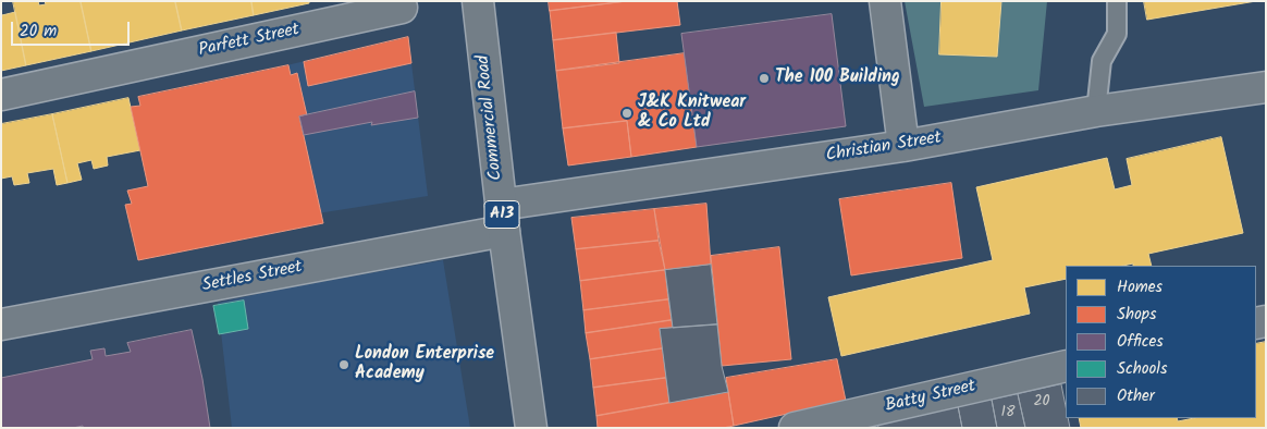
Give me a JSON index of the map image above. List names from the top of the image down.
{
  "streets": {
    "main road": [
      "Parfett Street",
      "Commercial Road",
      "Christian Street",
      "A13",
      "Settles Street",
      "Batty Street"
    ]
  },
  "crossings": [
    ["Commercial Road", "Christian Street"],
    ["Commercial Road", "Settles Street"],
    ["Christian Street", "Settles Street"]
  ],
  "places": ["The 100 Building", "J&K Knitwear & Co Ltd", "London Enterprise Academy"],
  "house_numbers": ["20", "18"],
  "legend": [
    "Homes",
    "Shops",
    "Offices",
    "Schools",
    "Other"
  ],
  "scale_bar": "20 m"
}
